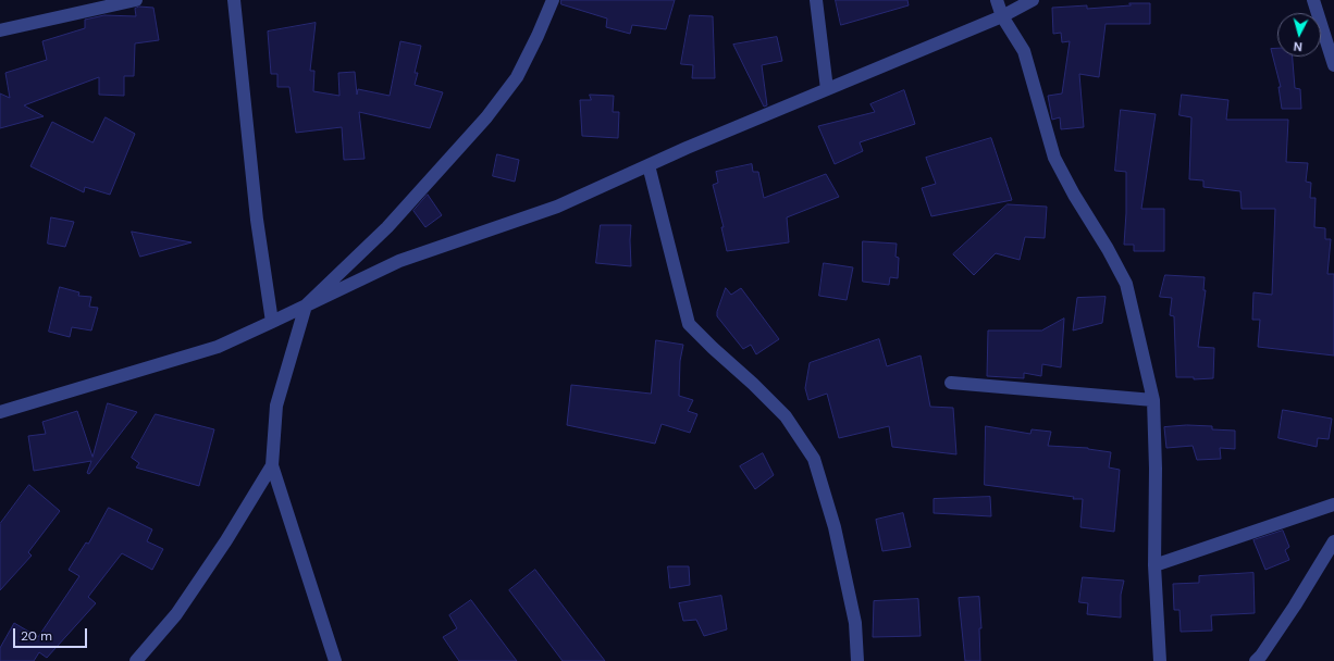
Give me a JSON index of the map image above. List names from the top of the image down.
{
  "scale_bar": "20 m",
  "north": "bottom"
}
